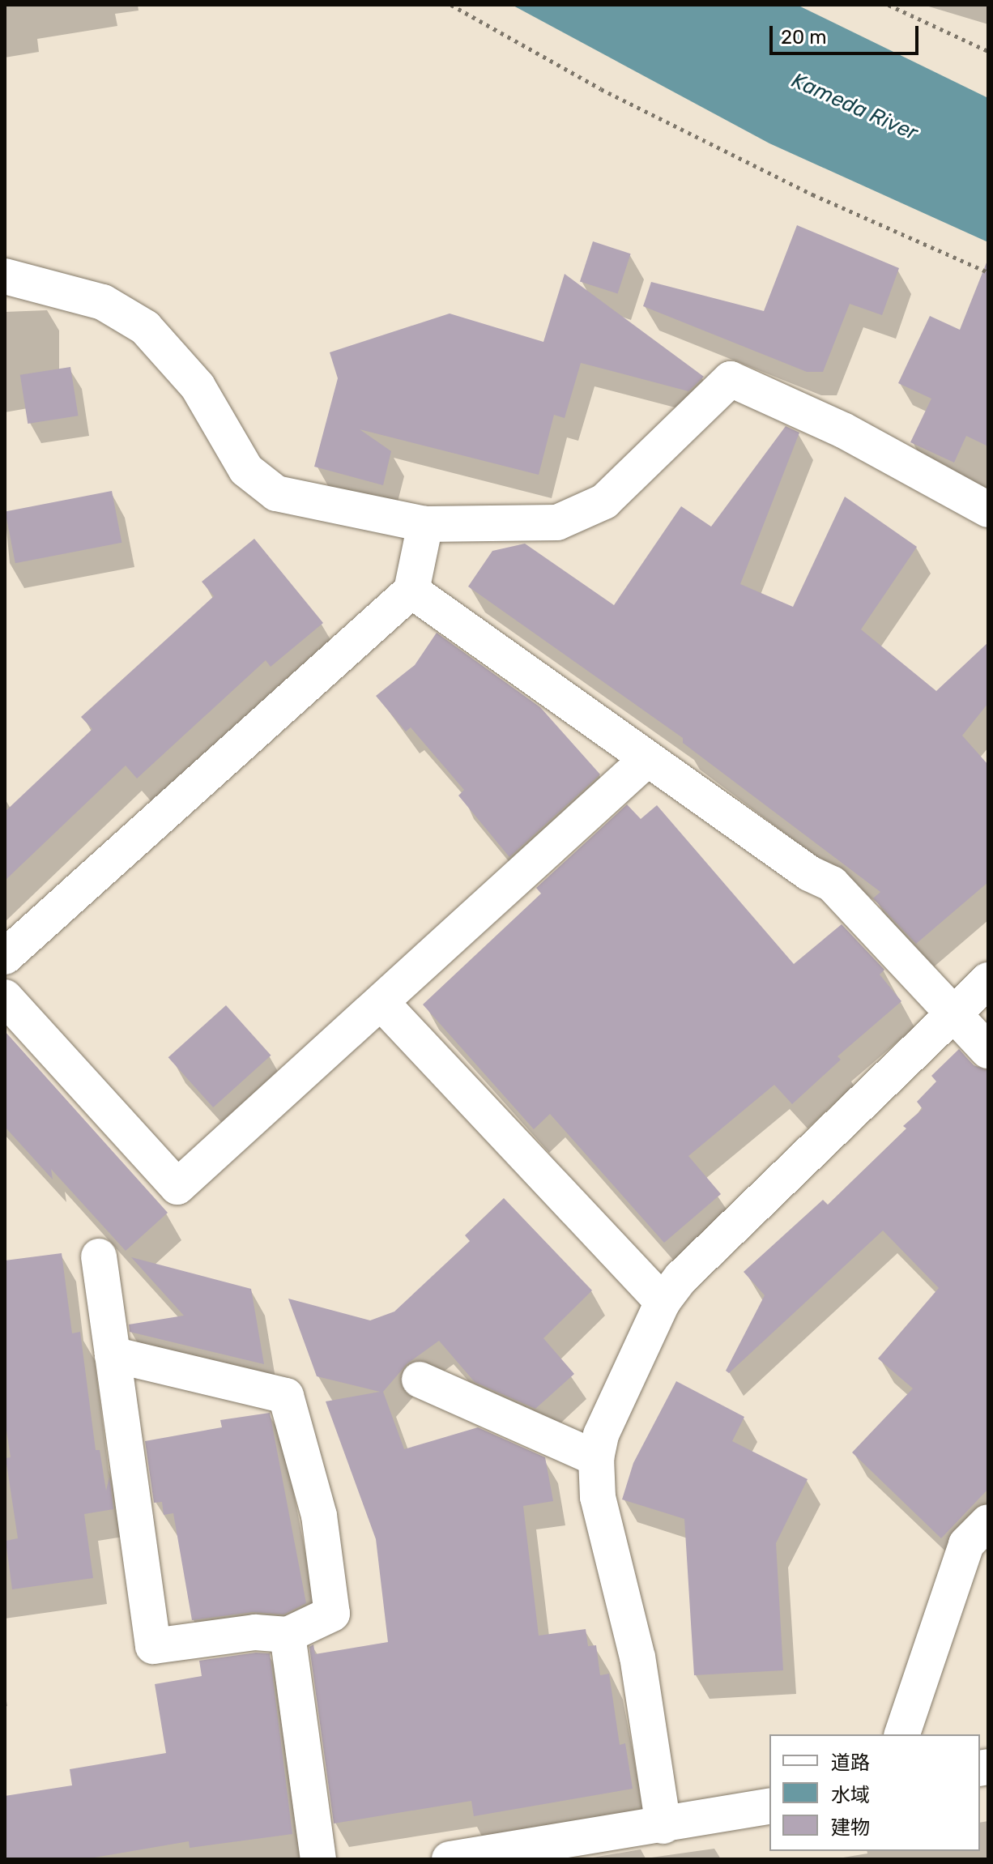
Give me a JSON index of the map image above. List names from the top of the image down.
{
  "water": ["Kameda River"],
  "legend": ["道路", "水域", "建物"],
  "scale_bar": "20 m"
}
